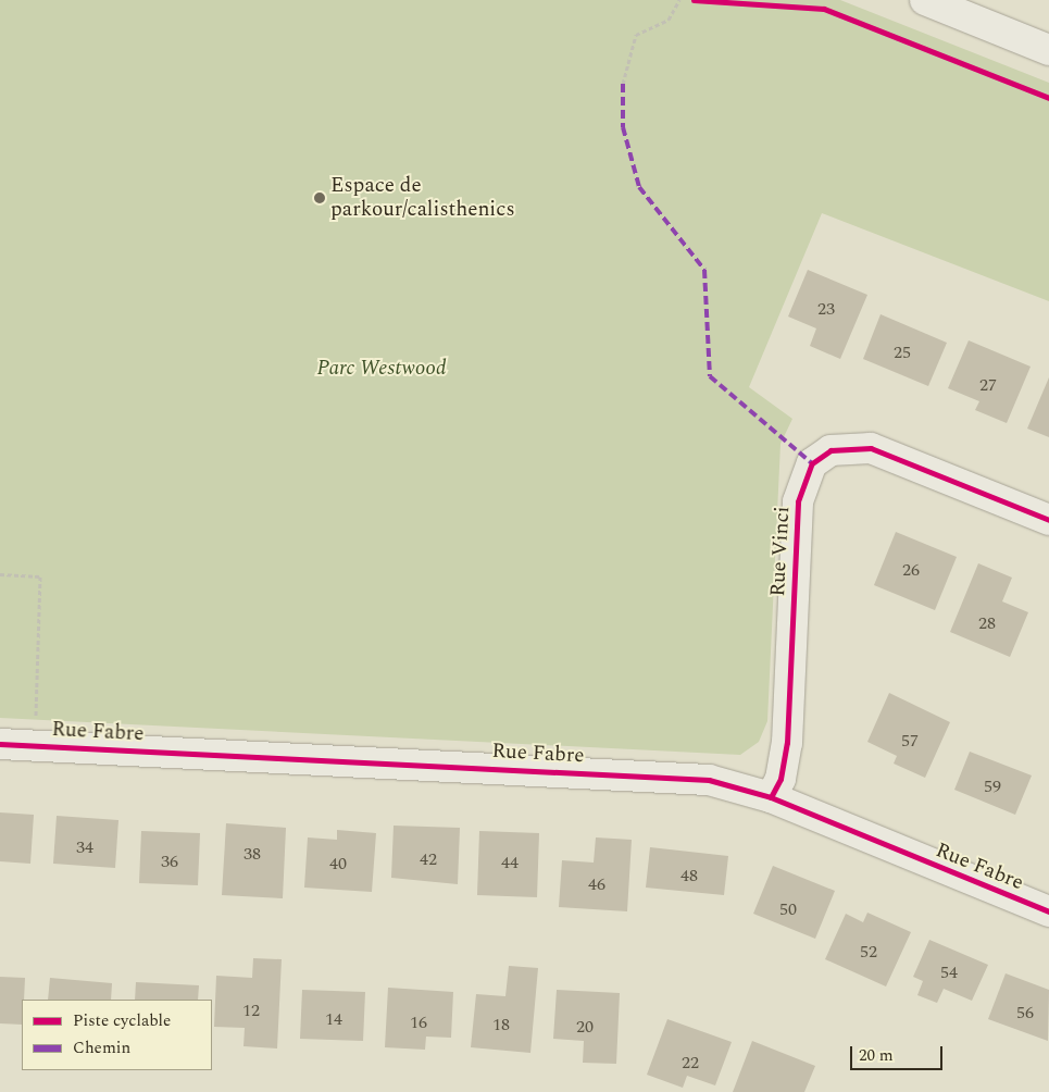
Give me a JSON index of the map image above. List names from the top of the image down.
{
  "streets": {
    "street": ["Rue Vinci", "Rue Fabre"]
  },
  "crossings": [
    ["Rue Vinci", "Rue Fabre"]
  ],
  "parks": ["Parc Westwood"],
  "places": ["Espace de parkour/calisthenics"],
  "house_numbers": [
    "23",
    "25",
    "27",
    "26",
    "28",
    "57",
    "59",
    "34",
    "38",
    "42",
    "36",
    "44",
    "40",
    "48",
    "46",
    "50",
    "52",
    "54",
    "12",
    "56",
    "14",
    "16",
    "18",
    "20",
    "22"
  ],
  "legend": ["Piste cyclable", "Chemin"],
  "scale_bar": "20 m"
}
